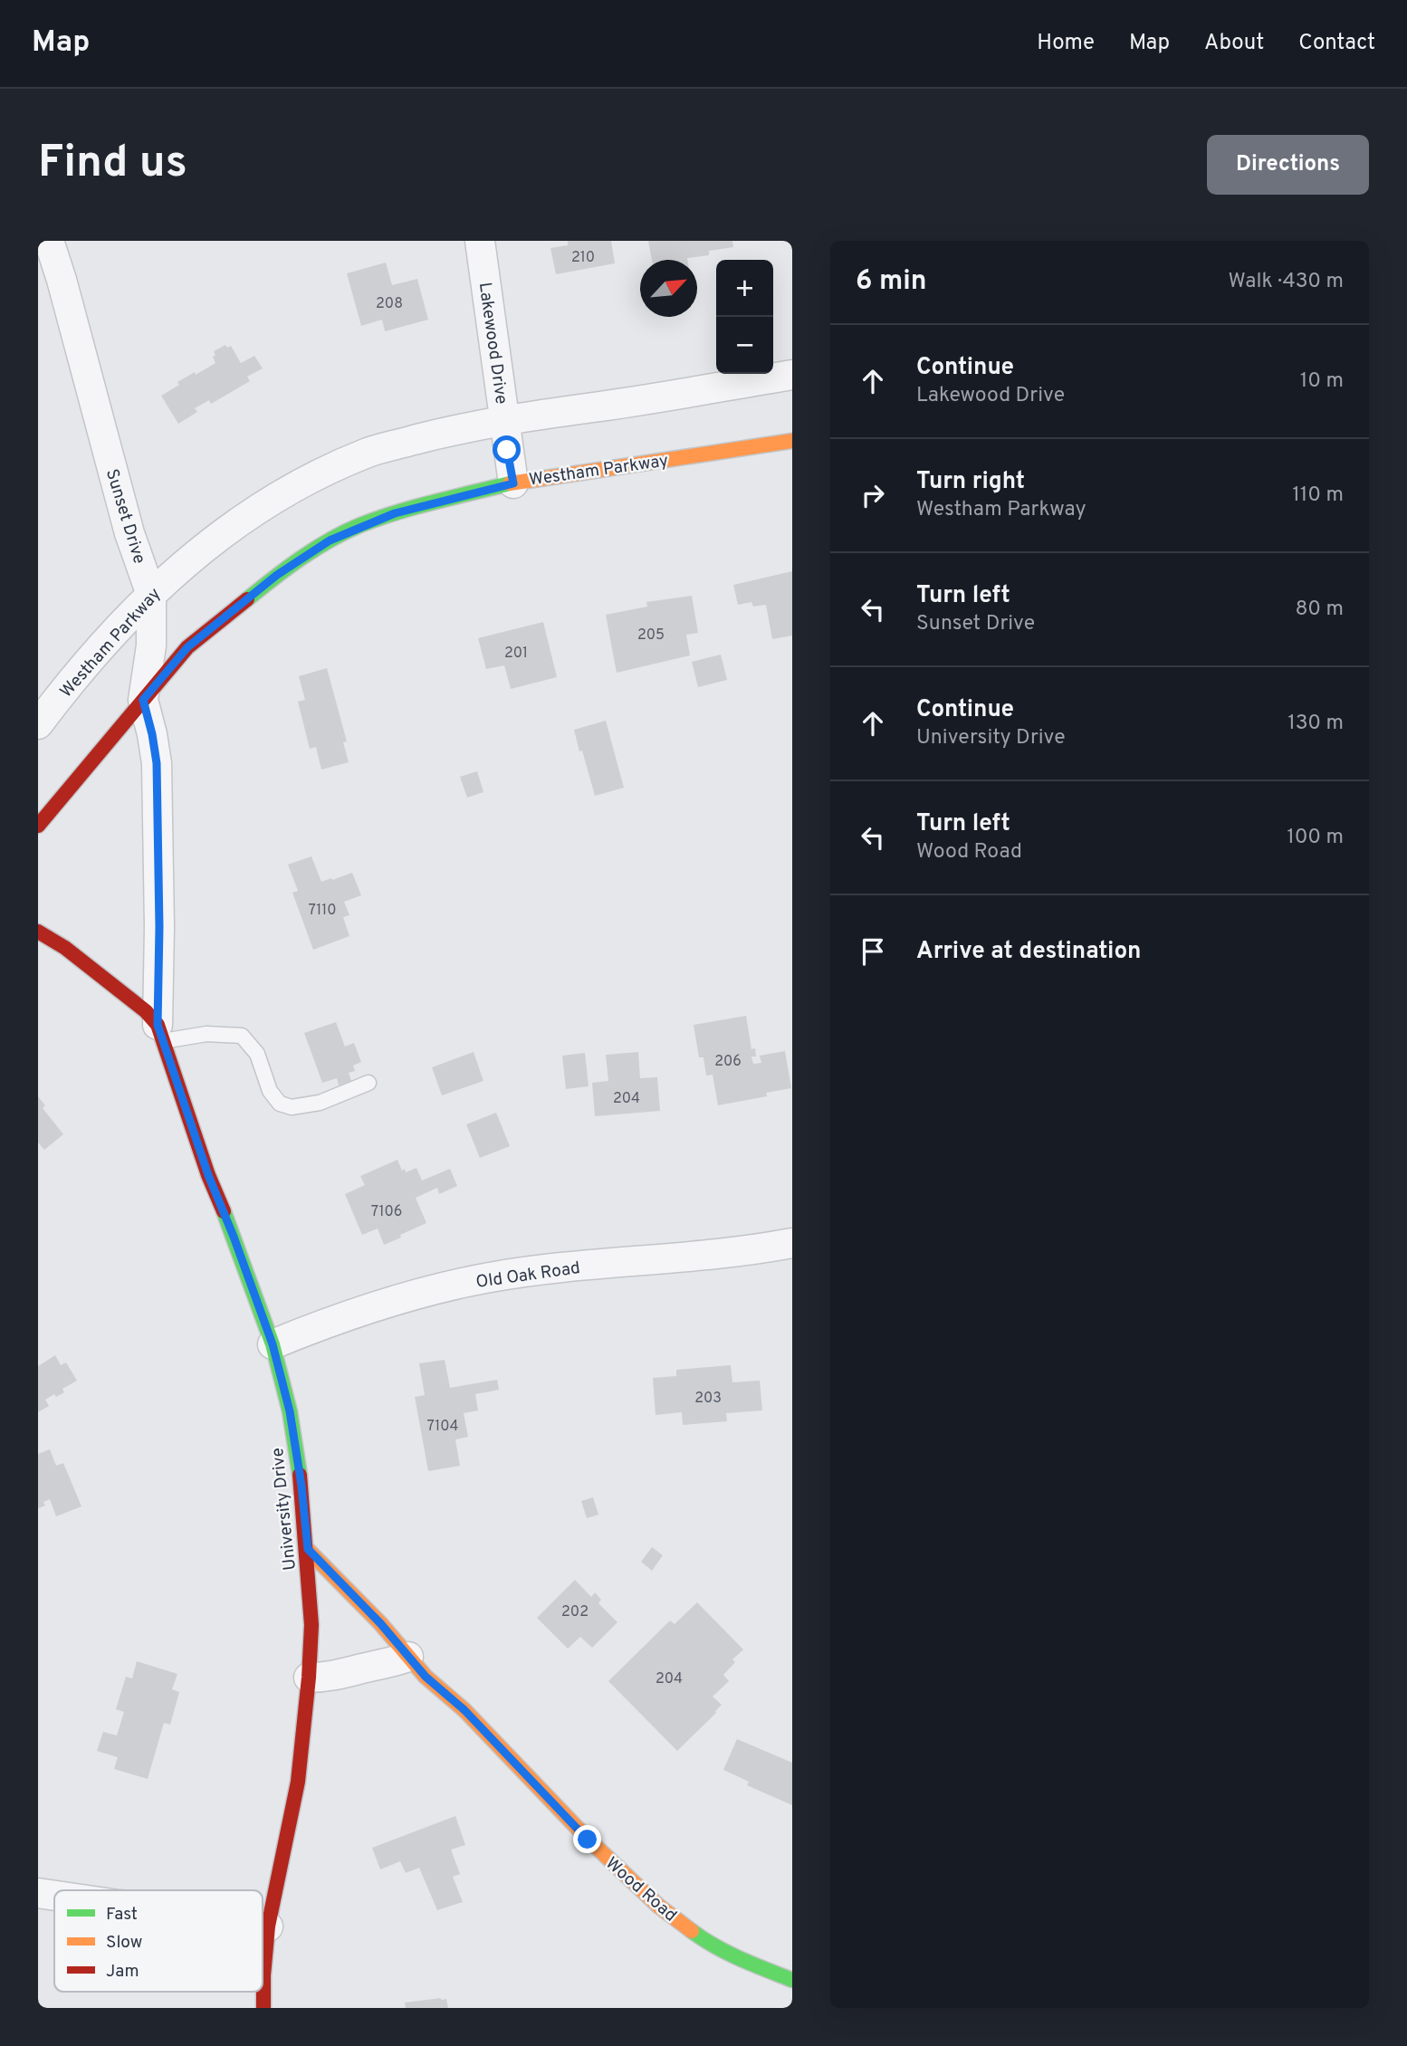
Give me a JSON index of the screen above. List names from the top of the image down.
{
  "streets": {
    "street": [
      "Lakewood Drive",
      "Westham Parkway",
      "Sunset Drive",
      "Old Oak Road",
      "University Drive",
      "Wood Road"
    ]
  },
  "crossings": [
    ["Lakewood Drive", "Westham Parkway"],
    ["Westham Parkway", "Sunset Drive"],
    ["Sunset Drive", "University Drive"],
    ["Old Oak Road", "University Drive"],
    ["University Drive", "Wood Road"]
  ],
  "house_numbers": [
    "210",
    "208",
    "205",
    "201",
    "7110",
    "206",
    "204",
    "7106",
    "203",
    "7104",
    "202",
    "204"
  ],
  "legend": ["Fast", "Slow", "Jam"],
  "north": "top right",
  "page": {
    "header": "Map",
    "nav": [
      "Home",
      "Map",
      "About",
      "Contact"
    ],
    "buttons": "Directions",
    "title": "Find us",
    "heading": ["6 min", "Walk · 430 m"],
    "map_buttons": ["+", "−"],
    "list": [
      ["Continue", "Lakewood Drive", "10 m"],
      ["Turn right", "Westham Parkway", "110 m"],
      ["Turn left", "Sunset Drive", "80 m"],
      ["Continue", "University Drive", "130 m"],
      ["Turn left", "Wood Road", "100 m"],
      "Arrive at destination"
    ]
  }
}
